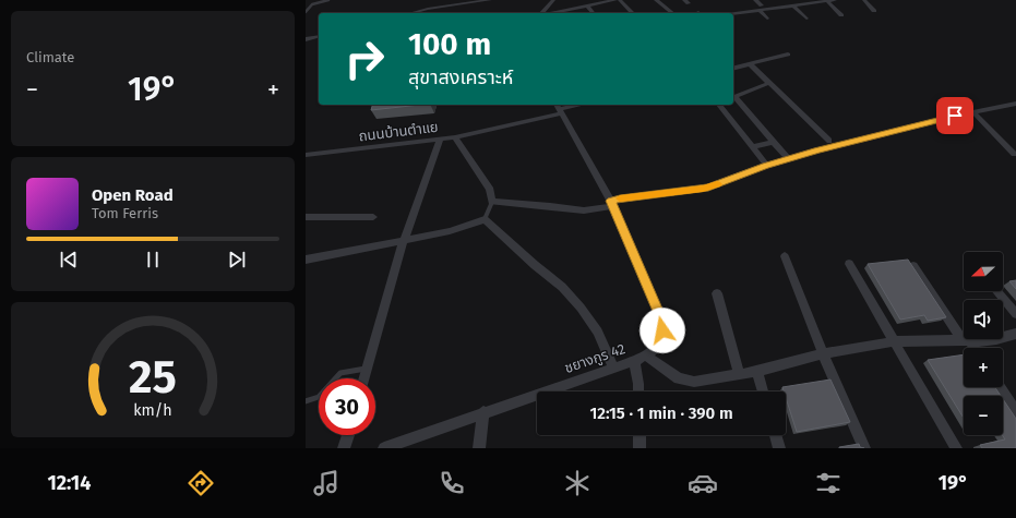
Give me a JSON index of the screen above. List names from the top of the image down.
{
  "streets": {
    "street": ["ถนนบ้านตำแย", "ชยางกูร 42"]
  },
  "north": "left",
  "page": {
    "tile": "Climate",
    "turn": ["100 m", "สุขาสงเคราะห์"],
    "heat": ["−", "19°", "+"],
    "song": ["Open Road", "Tom Ferris"],
    "map_buttons": ["+", "−"],
    "limit": "30",
    "trip": "12:15 · 1 min · 390 m",
    "tabs": ["12:14", "19°"],
    "gauge": ["25", "km/h"]
  }
}
